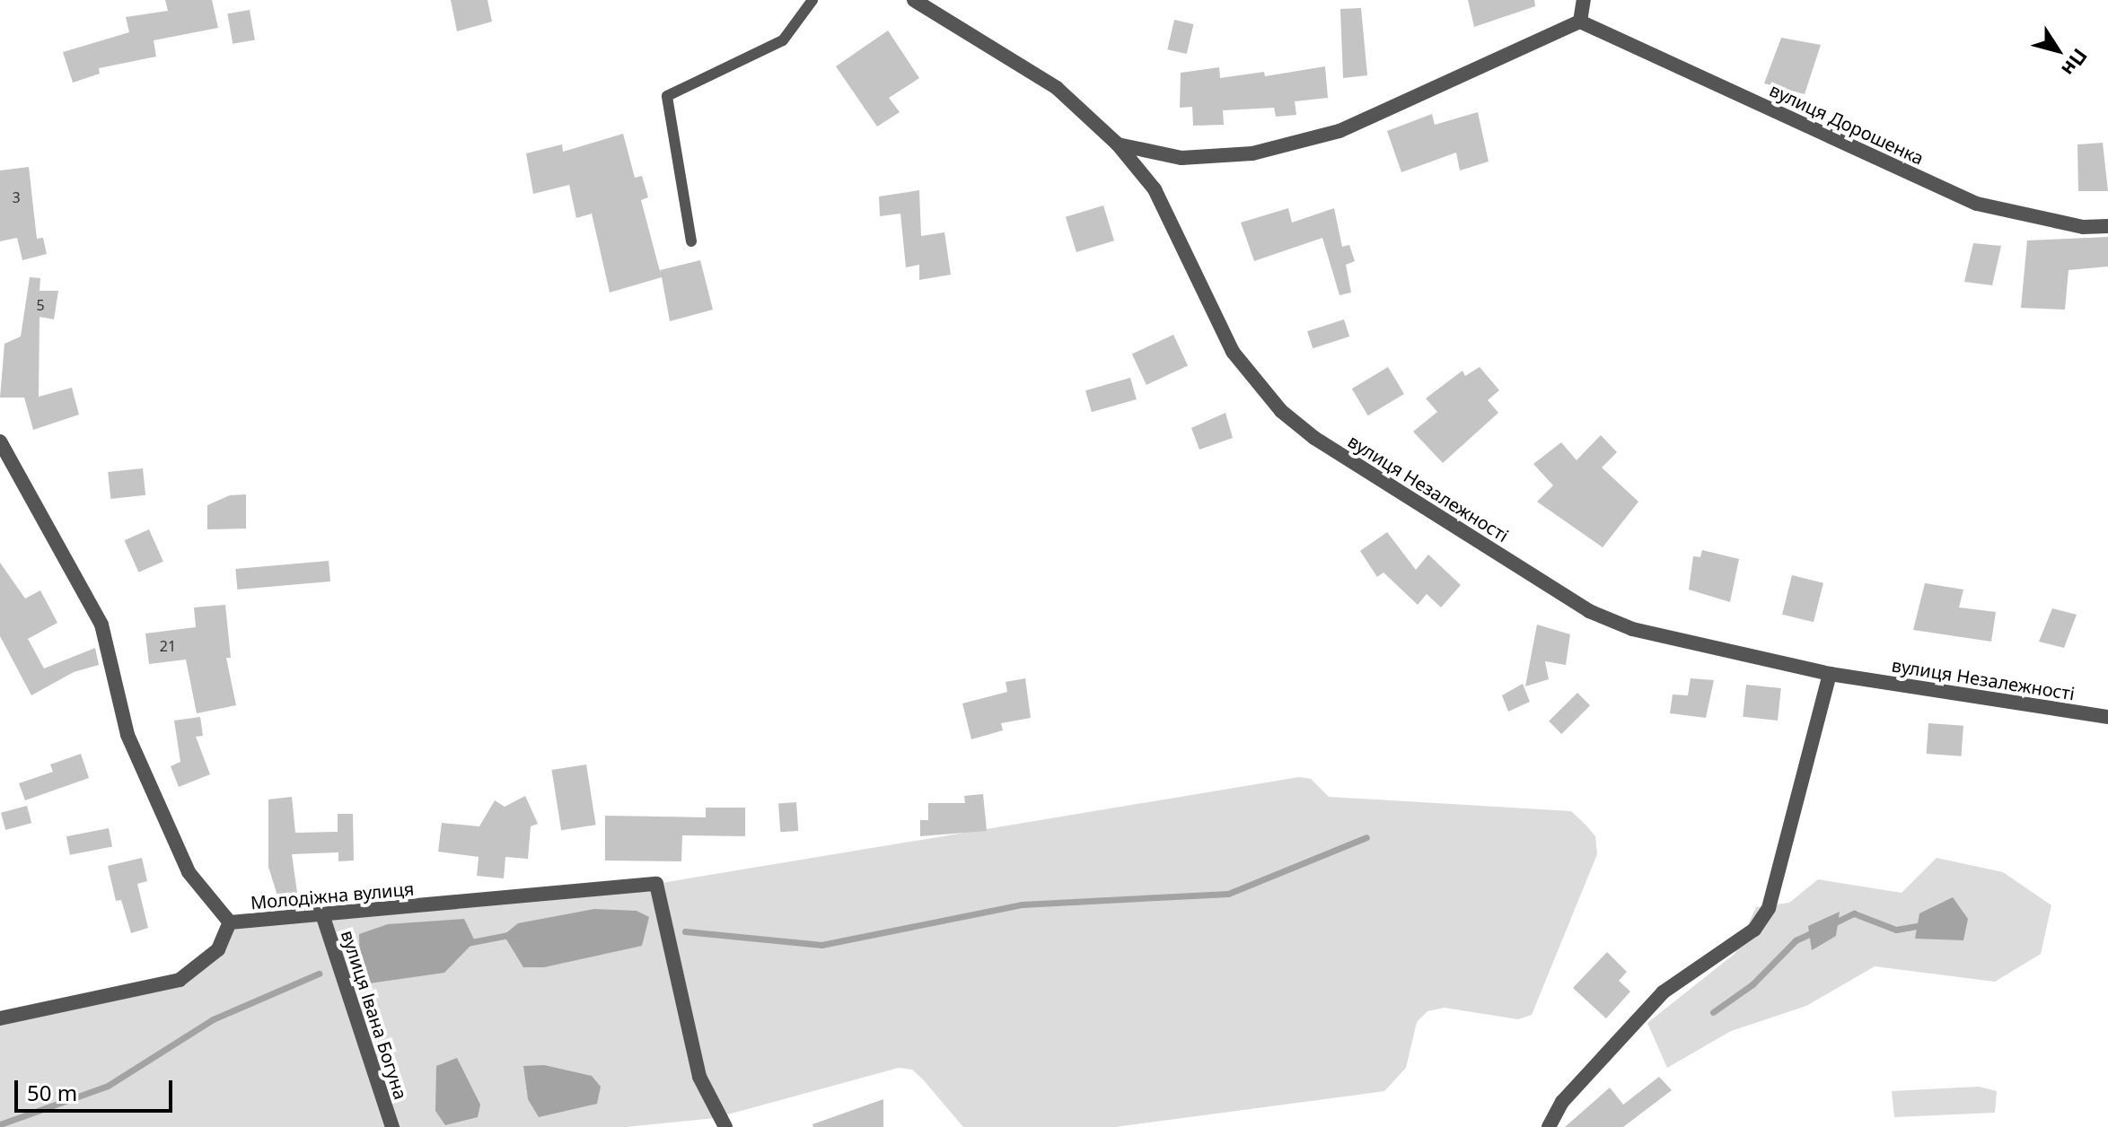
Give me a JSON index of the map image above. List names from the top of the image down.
{
  "streets": {
    "street": [
      "вулиця Дорошенка",
      "вулиця Незалежності",
      "Молодіжна вулиця",
      "вулиця Івана Богуна"
    ]
  },
  "crossings": [
    ["Молодіжна вулиця", "вулиця Івана Богуна"]
  ],
  "house_numbers": ["3", "5", "21"],
  "scale_bar": "50 m",
  "north": "bottom right"
}
